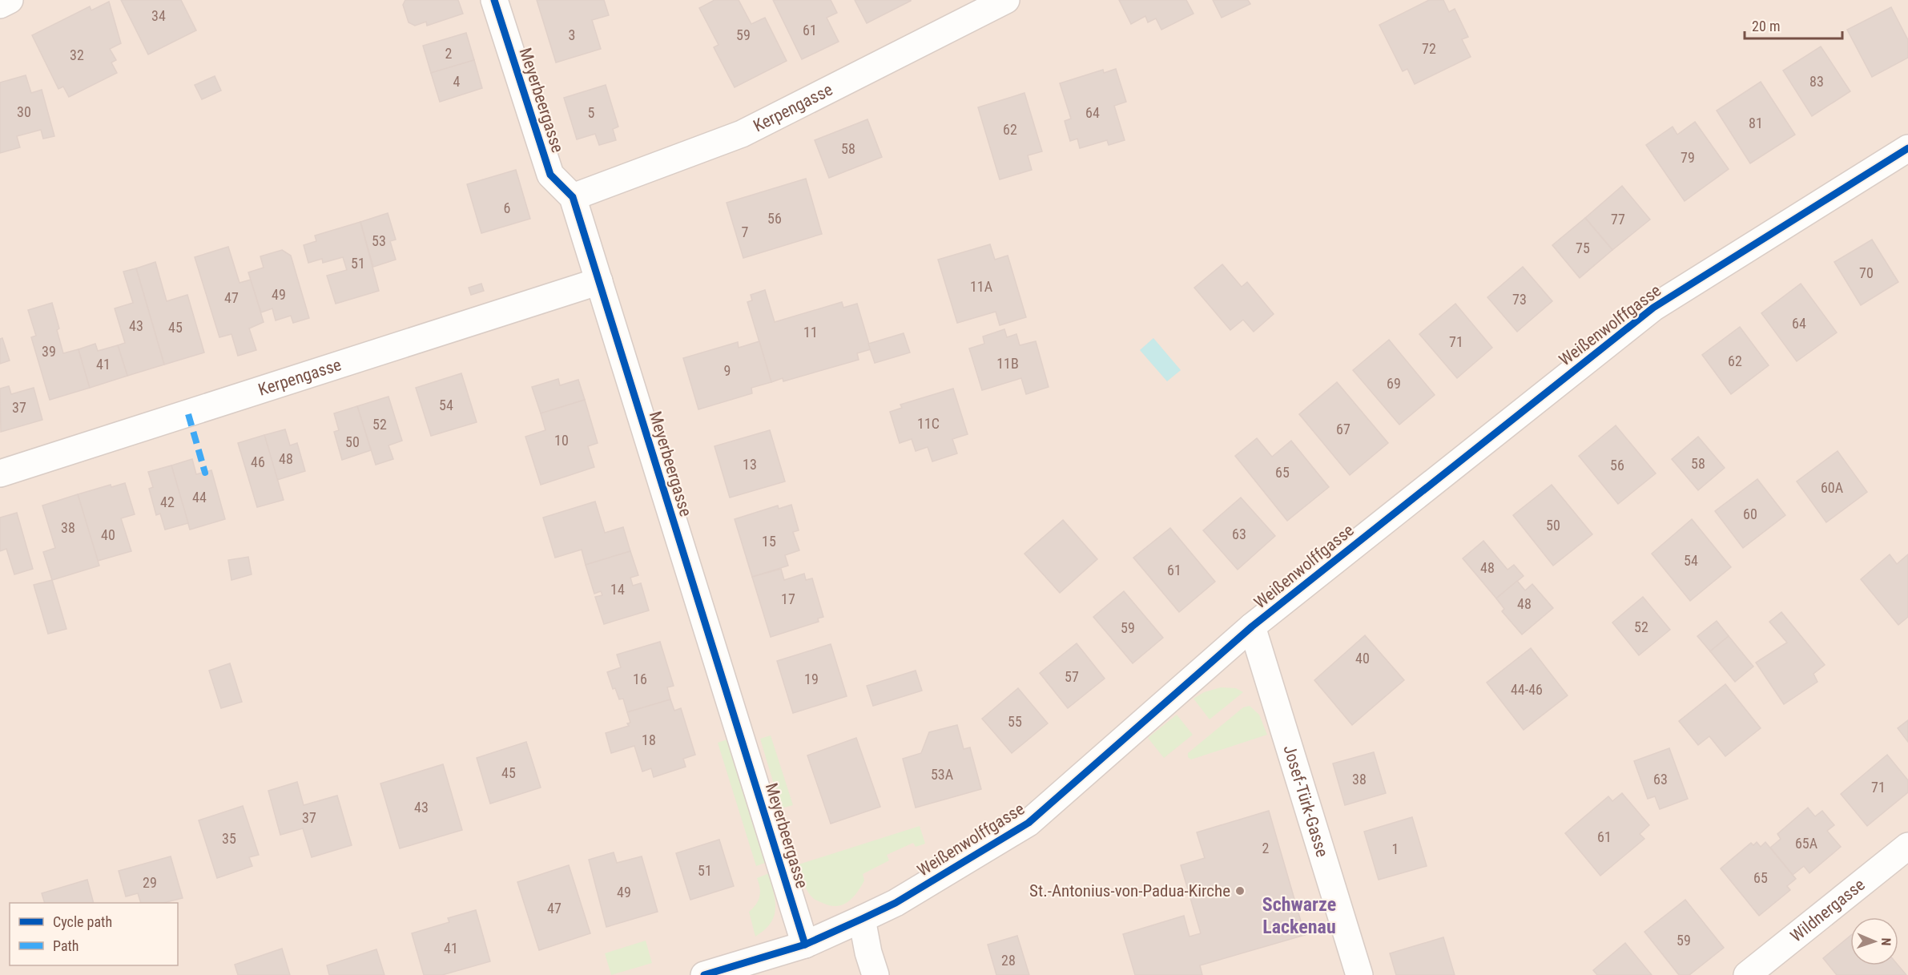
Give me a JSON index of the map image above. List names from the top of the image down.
{
  "streets": {
    "street": [
      "Meyerbeergasse",
      "Kerpengasse",
      "Weißenwolffgasse",
      "Josef-Türk-Gasse",
      "Wildnergasse"
    ]
  },
  "crossings": [
    ["Meyerbeergasse", "Kerpengasse"],
    ["Meyerbeergasse", "Weißenwolffgasse"],
    ["Weißenwolffgasse", "Josef-Türk-Gasse"]
  ],
  "districts": ["Schwarze Lackenau"],
  "places": ["St.-Antonius-von-Padua-Kirche"],
  "house_numbers": [
    "34",
    "61",
    "3",
    "59",
    "72",
    "2",
    "32",
    "4",
    "83",
    "30",
    "5",
    "64",
    "81",
    "62",
    "58",
    "79",
    "6",
    "56",
    "77",
    "7",
    "53",
    "75",
    "51",
    "70",
    "11A",
    "49",
    "47",
    "73",
    "64",
    "43",
    "45",
    "11",
    "71",
    "39",
    "62",
    "11B",
    "41",
    "9",
    "69",
    "54",
    "37",
    "11C",
    "52",
    "67",
    "10",
    "50",
    "48",
    "46",
    "58",
    "13",
    "56",
    "65",
    "60A",
    "44",
    "42",
    "60",
    "50",
    "38",
    "63",
    "40",
    "15",
    "54",
    "48",
    "61",
    "14",
    "17",
    "48",
    "52",
    "59",
    "40",
    "57",
    "16",
    "19",
    "44-46",
    "55",
    "18",
    "45",
    "53A",
    "38",
    "63",
    "71",
    "43",
    "37",
    "61",
    "35",
    "65A",
    "2",
    "1",
    "51",
    "65",
    "29",
    "49",
    "47",
    "59",
    "41",
    "28"
  ],
  "legend": ["Cycle path", "Path"],
  "scale_bar": "20 m",
  "north": "right"
}
